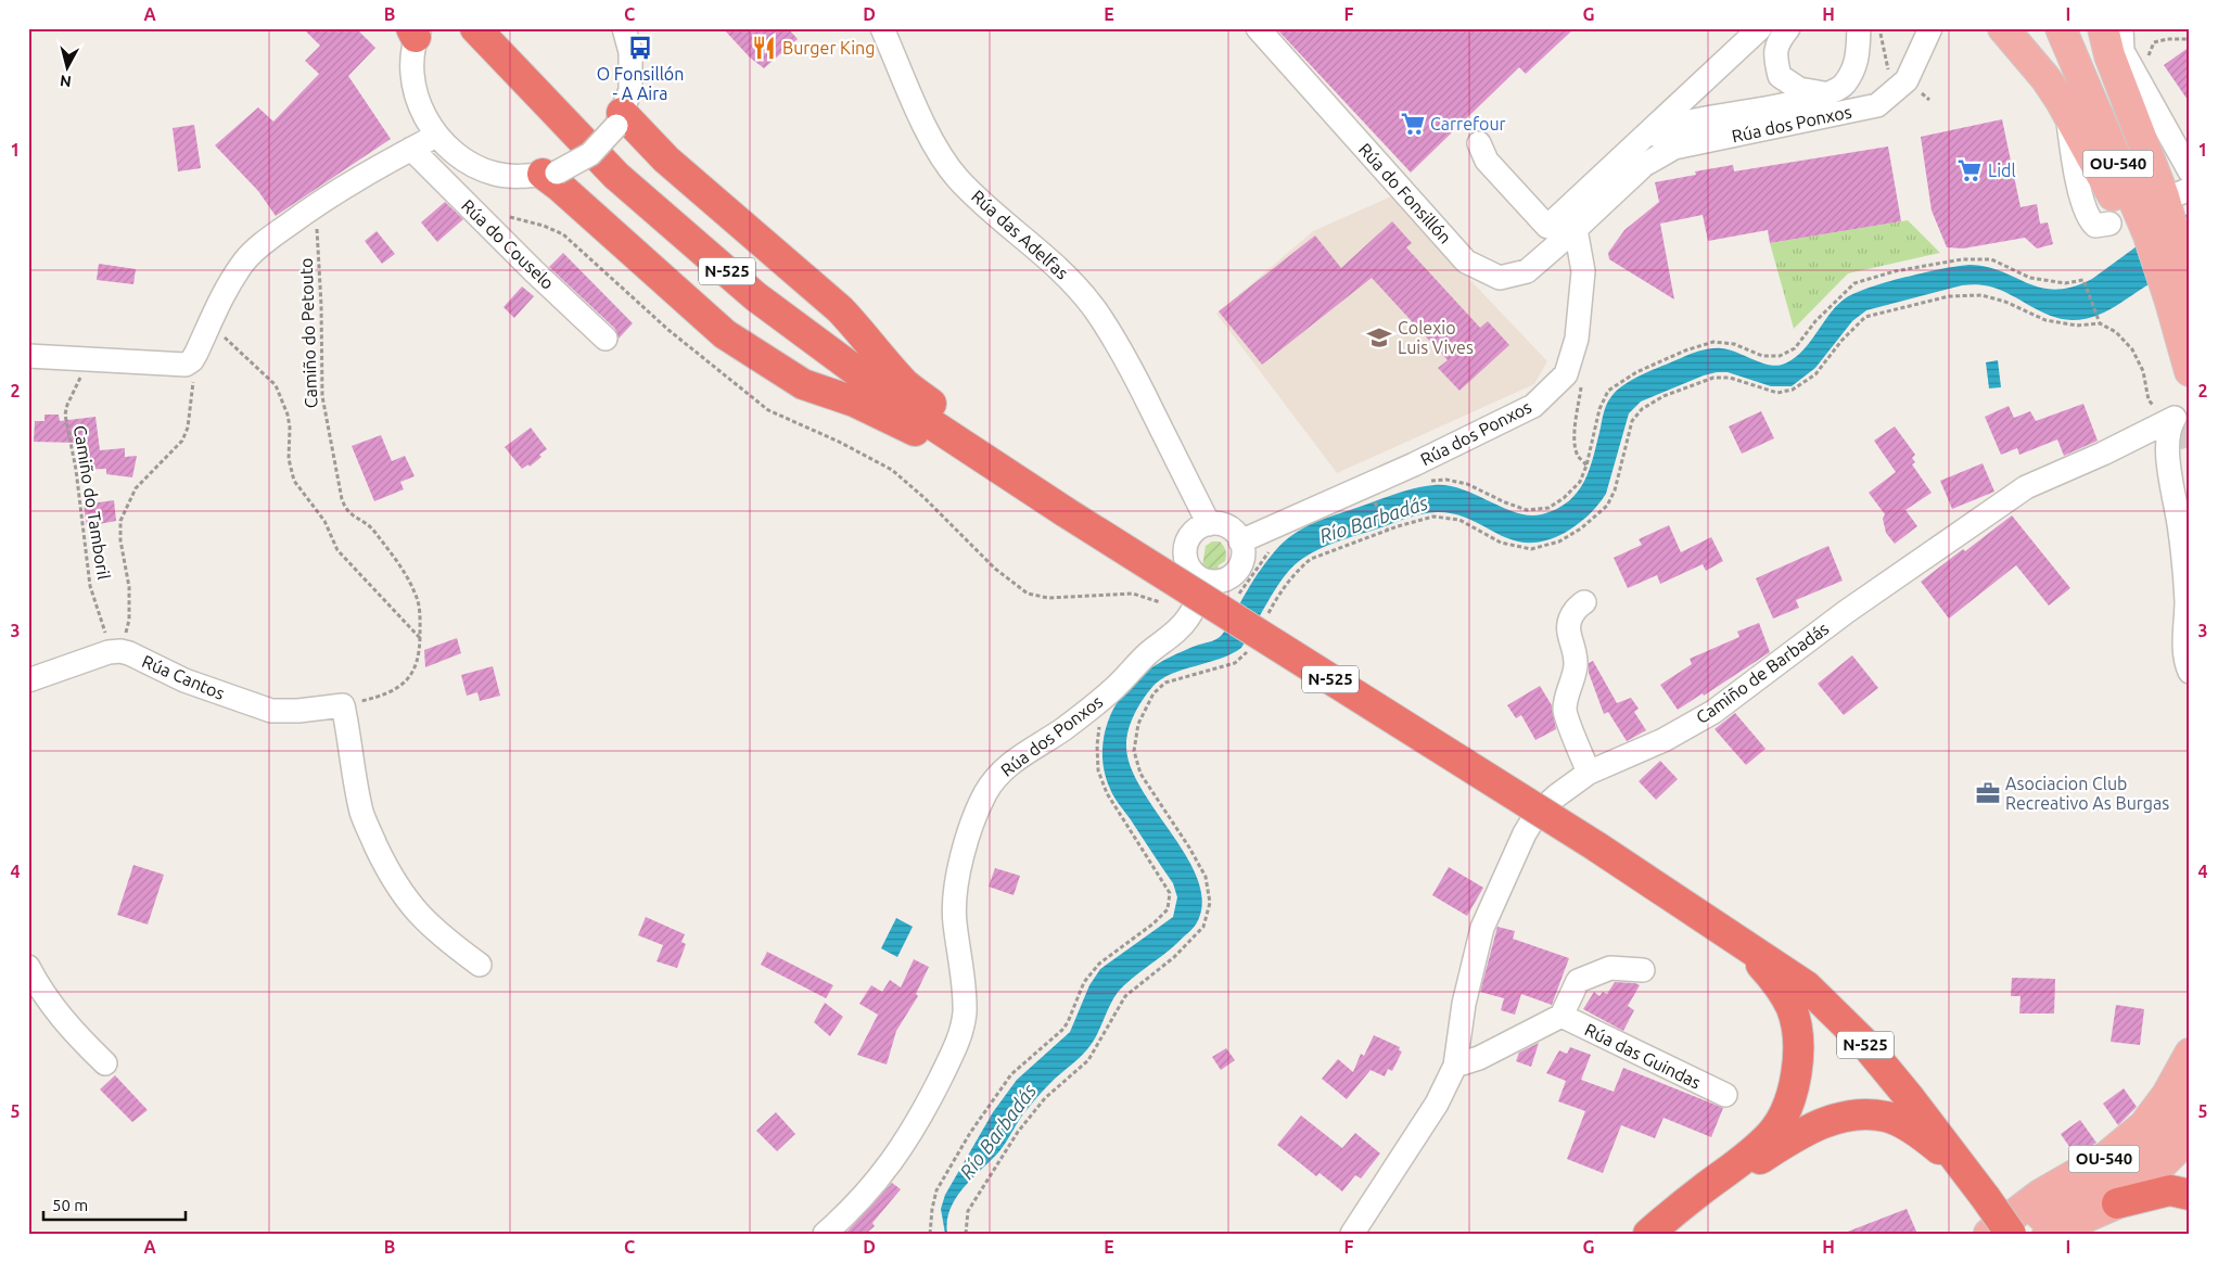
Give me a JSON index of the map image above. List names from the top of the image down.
{
  "streets": {
    "highway": ["N-525"],
    "main road": ["OU-540"],
    "street": [
      "Rúa dos Ponxos",
      "Rúa do Fonsillón",
      "Rúa das Adelfas",
      "Rúa do Couselo",
      "Camiño de Barbadás",
      "Rúa Cantos",
      "Rúa das Guindas"
    ],
    "path": ["Camiño do Petouto", "Camiño do Tamboril"]
  },
  "crossings": [
    ["Rúa dos Ponxos", "Rúa do Fonsillón"],
    ["Rúa dos Ponxos", "Rúa das Adelfas"],
    ["Camiño do Petouto", "Rúa Cantos"],
    ["Camiño do Tamboril", "Rúa Cantos"]
  ],
  "water": ["Río Barbadás"],
  "places": {
    "bus stop": ["O Fonsillón - A Aira"],
    "restaurant": ["Burger King"],
    "supermarket": ["Carrefour", "Lidl"],
    "school or university": ["Colexio Luis Vives"],
    "office": ["Asociacion Club Recreativo As Burgas"]
  },
  "scale_bar": "50 m",
  "north": "bottom",
  "grid": {
    "columns": [
      "A",
      "B",
      "C",
      "D",
      "E",
      "F",
      "G",
      "H",
      "I"
    ],
    "rows": [
      "1",
      "2",
      "3",
      "4",
      "5"
    ]
  }
}
